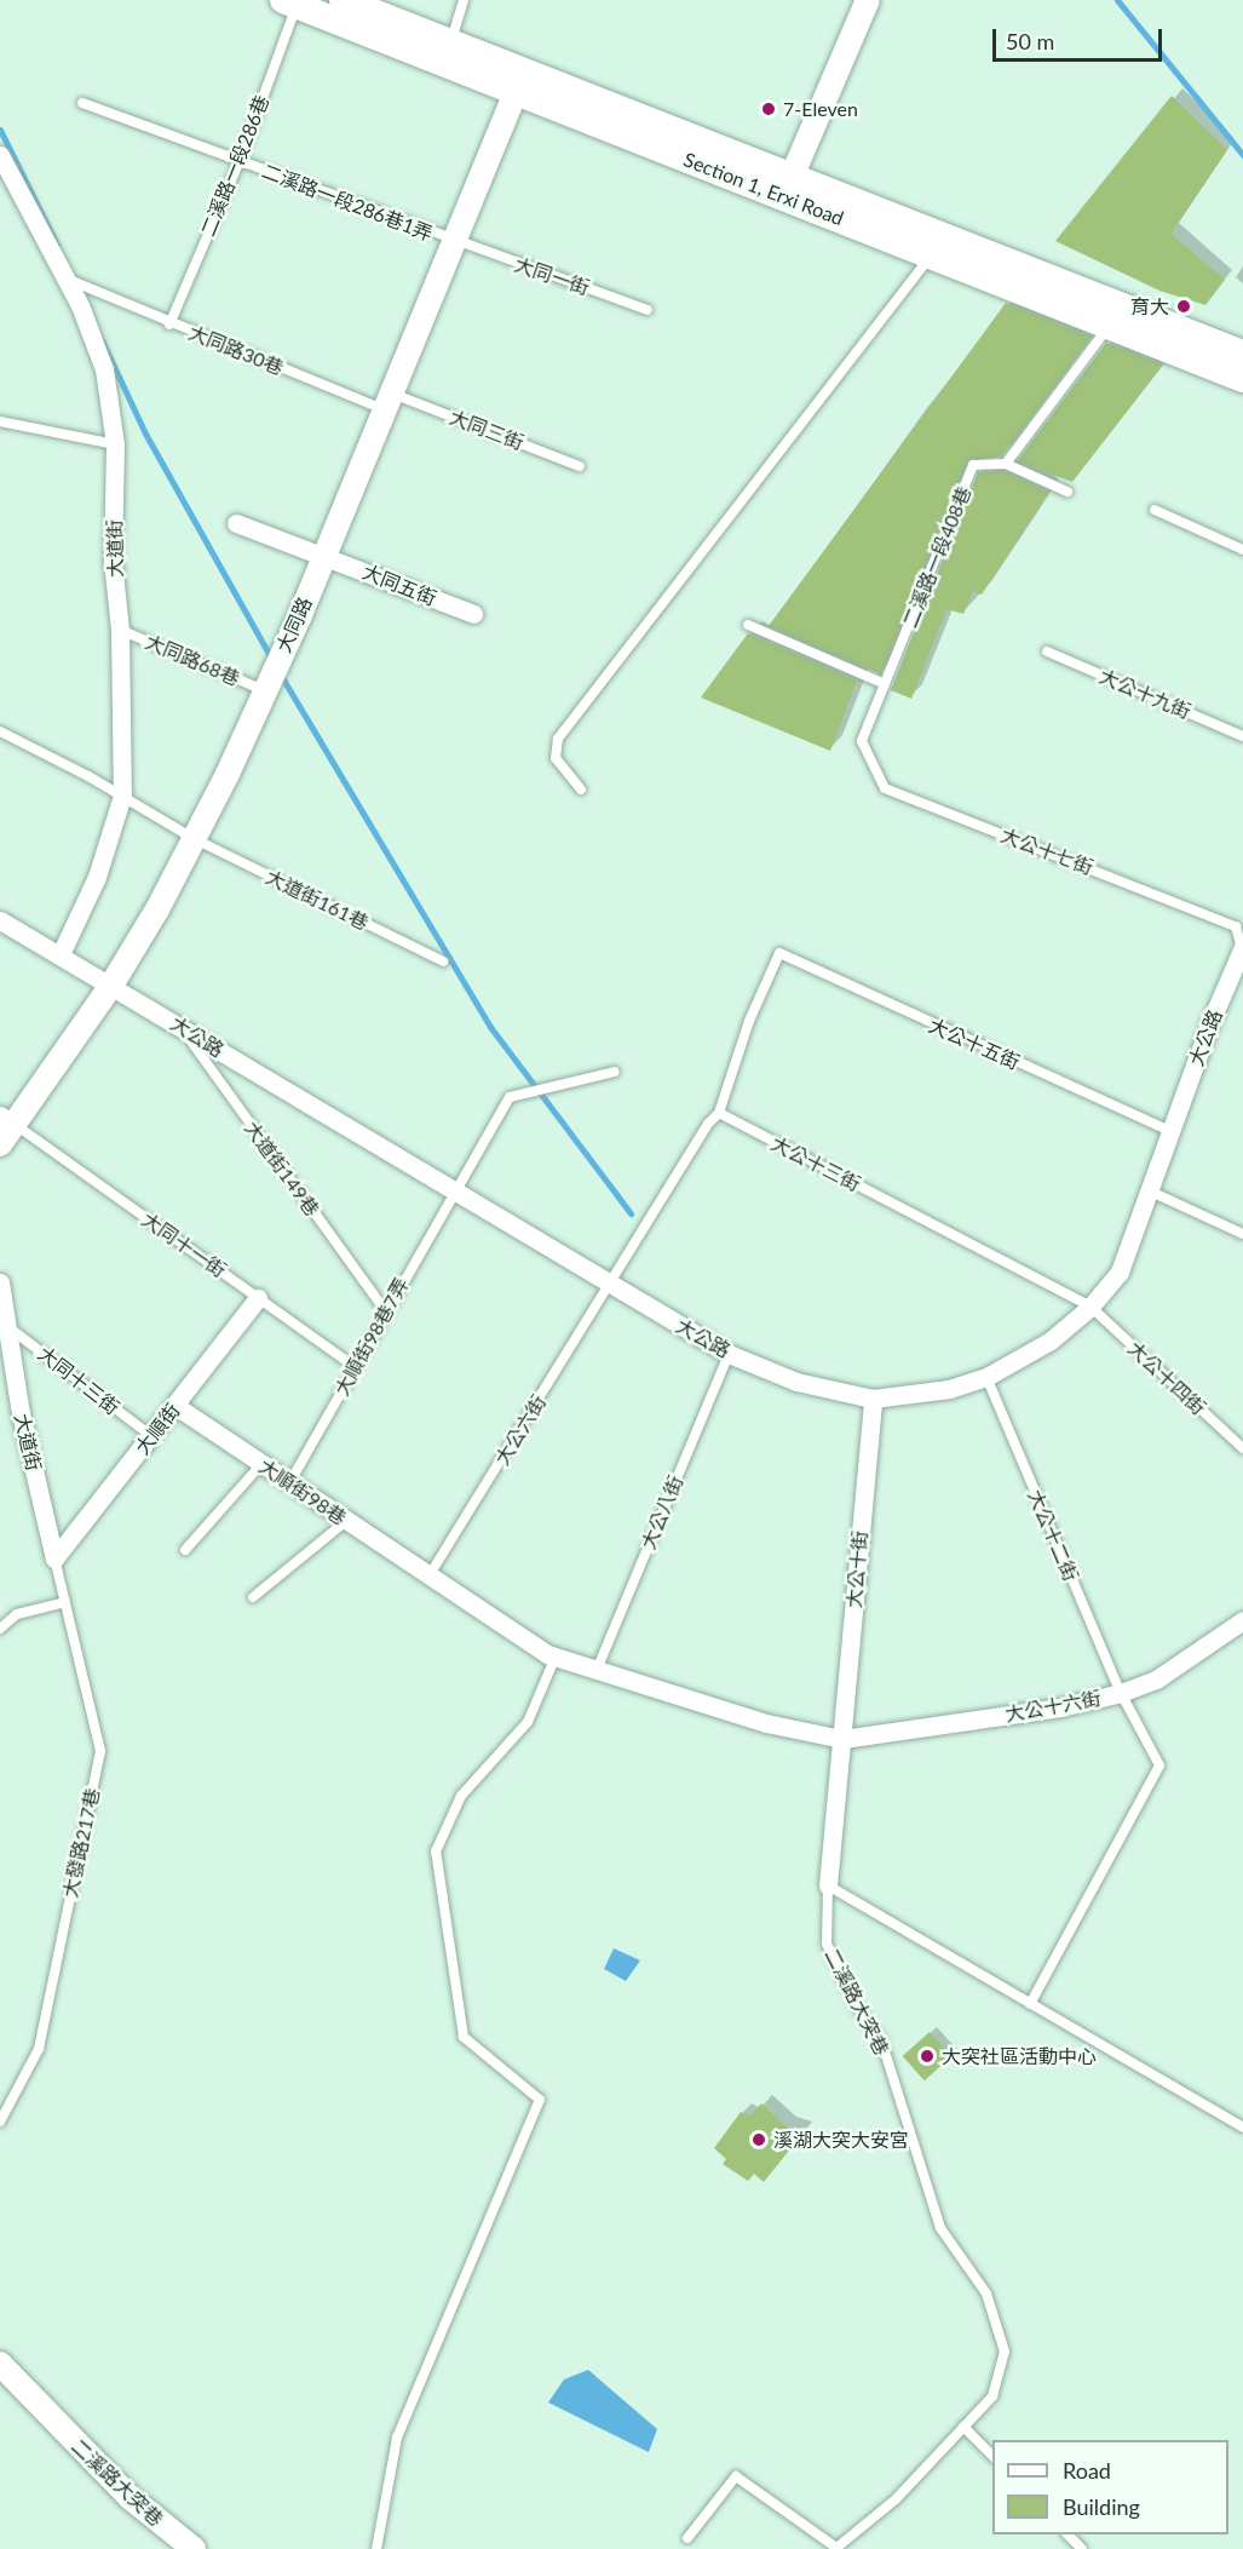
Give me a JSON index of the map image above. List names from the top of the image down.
{
  "streets": {
    "main road": ["Section 1, Erxi Road"],
    "street": [
      "大道街",
      "大同五街",
      "大同路",
      "大公路",
      "大順街",
      "大順街98巷",
      "大公十街",
      "大公十六街",
      "二溪路大突巷"
    ],
    "lane": [
      "二溪路一段286巷",
      "二溪路一段286巷1弄",
      "大同一街",
      "大同路30巷",
      "大同三街",
      "二溪路一段408巷",
      "大同路68巷",
      "大公十九街",
      "大公十七街",
      "大道街161巷",
      "大公十五街",
      "大公十三街",
      "大道街149巷",
      "大同十一街",
      "大順街98巷7弄",
      "大公十四街",
      "大同十三街",
      "大公六街",
      "大公八街",
      "大公十二街",
      "大發路217巷"
    ]
  },
  "crossings": [
    ["二溪路一段286巷", "Section 1, Erxi Road"],
    ["二溪路一段286巷", "二溪路一段286巷1弄"],
    ["二溪路一段286巷", "大同路30巷"],
    ["Section 1, Erxi Road", "大同路"],
    ["二溪路一段286巷1弄", "大同一街"],
    ["二溪路一段286巷1弄", "大同路"],
    ["大同一街", "大同路"],
    ["大同路30巷", "大同三街"],
    ["大同路30巷", "大道街"],
    ["大同路30巷", "大同路"],
    ["大同三街", "大同路"],
    ["大道街", "大同路68巷"],
    ["大道街", "大道街161巷"],
    ["大道街", "大公路"],
    ["大道街", "大同十三街"],
    ["大道街", "大順街"],
    ["大道街", "大發路217巷"],
    ["二溪路一段408巷", "大公十七街"],
    ["大同五街", "大同路"],
    ["大同路", "大同路68巷"],
    ["大同路", "大道街161巷"],
    ["大同路", "大公路"],
    ["大同路", "大同十一街"],
    ["大公十七街", "大公路"],
    ["大公路", "大公十五街"],
    ["大公路", "大公十三街"],
    ["大公路", "大道街149巷"],
    ["大公路", "大順街98巷7弄"],
    ["大公路", "大公十四街"],
    ["大公路", "大公六街"],
    ["大公路", "大公八街"],
    ["大公路", "大公十二街"],
    ["大公路", "大公十街"],
    ["大公十五街", "大公十三街"],
    ["大公十三街", "大公十四街"],
    ["大道街149巷", "大順街98巷7弄"],
    ["大同十一街", "大順街98巷7弄"],
    ["大同十一街", "大順街"],
    ["大順街98巷7弄", "大順街98巷"],
    ["大同十三街", "大順街"],
    ["大順街", "大順街98巷"],
    ["大順街", "大發路217巷"],
    ["大公六街", "大順街98巷"],
    ["大公十二街", "大公十六街"],
    ["大公十街", "大公十六街"],
    ["大公十街", "二溪路大突巷"]
  ],
  "places": [
    "7-Eleven",
    "育大",
    "大突社區活動中心",
    "溪湖大突大安宮"
  ],
  "legend": ["Road", "Building"],
  "scale_bar": "50 m"
}
